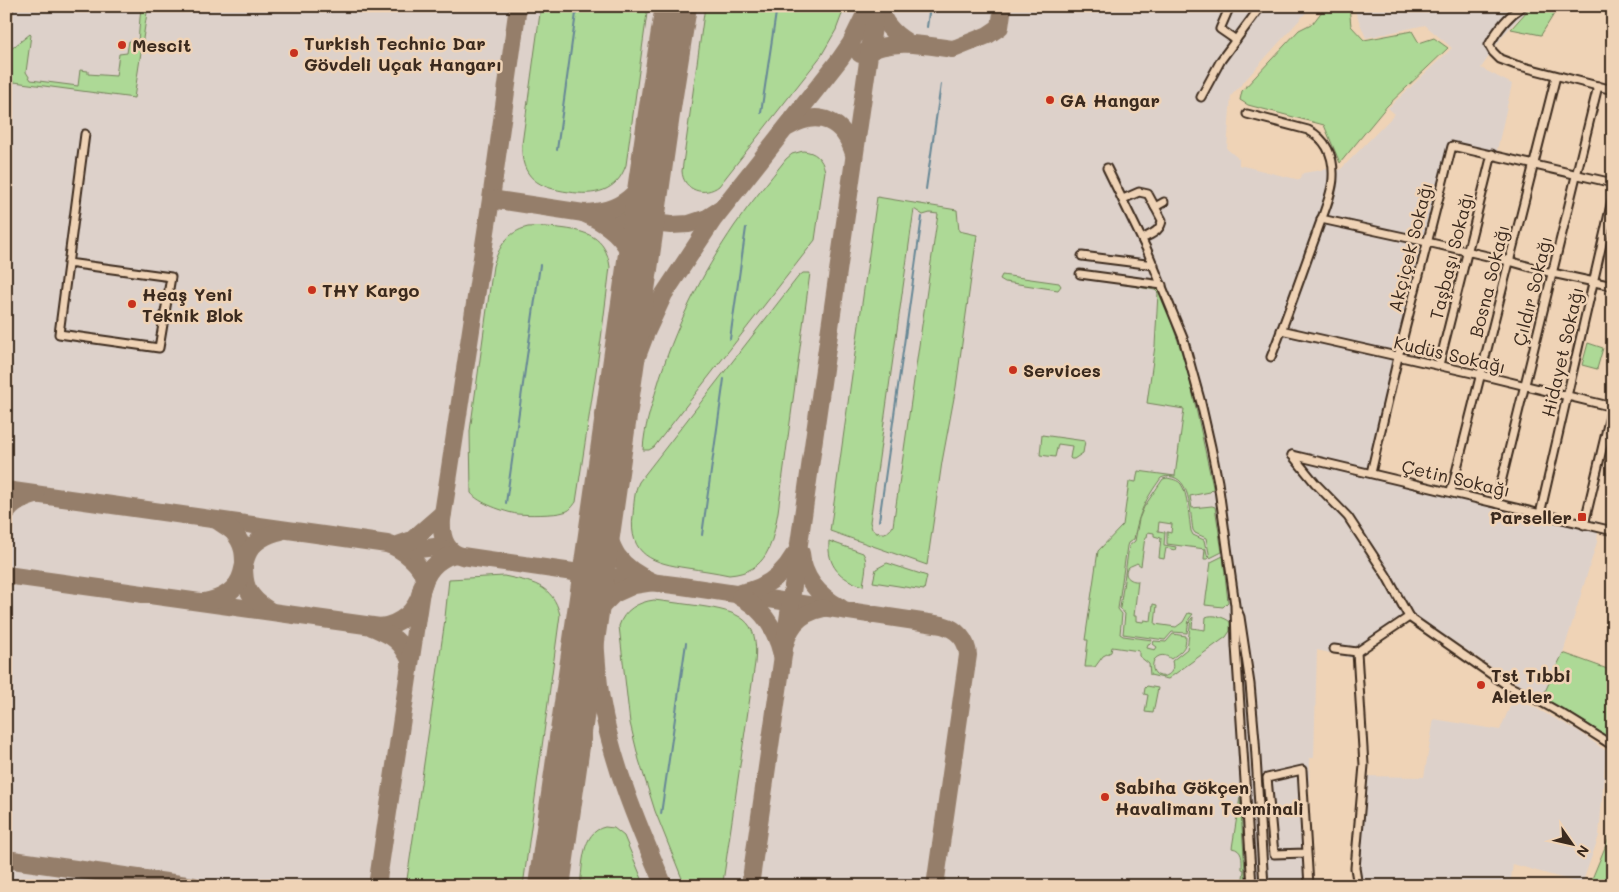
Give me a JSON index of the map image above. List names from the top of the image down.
{
  "streets": {
    "street": [
      "Akçiçek Sokağı",
      "Taşbaşı Sokağı",
      "Bosna Sokağı",
      "Çıldır Sokağı",
      "Hidayet Sokağı",
      "Kudüs Sokağı",
      "Çetin Sokağı"
    ]
  },
  "crossings": [
    ["Akçiçek Sokağı", "Taşbaşı Sokağı"],
    ["Akçiçek Sokağı", "Kudüs Sokağı"],
    ["Akçiçek Sokağı", "Çetin Sokağı"],
    ["Taşbaşı Sokağı", "Kudüs Sokağı"],
    ["Bosna Sokağı", "Kudüs Sokağı"],
    ["Bosna Sokağı", "Çetin Sokağı"],
    ["Çıldır Sokağı", "Kudüs Sokağı"],
    ["Çıldır Sokağı", "Çetin Sokağı"],
    ["Hidayet Sokağı", "Kudüs Sokağı"],
    ["Hidayet Sokağı", "Çetin Sokağı"]
  ],
  "places": {
    "other": [
      "Mescit",
      "Turkish Technic Dar Gövdeli Uçak Hangarı",
      "GA Hangar",
      "THY Kargo",
      "Heaş Yeni Teknik Blok",
      "Services",
      "Tst Tıbbi Aletler",
      "Sabiha Gökçen Havalimanı Terminali"
    ],
    "transit": ["Parseller"]
  },
  "north": "bottom right"
}
